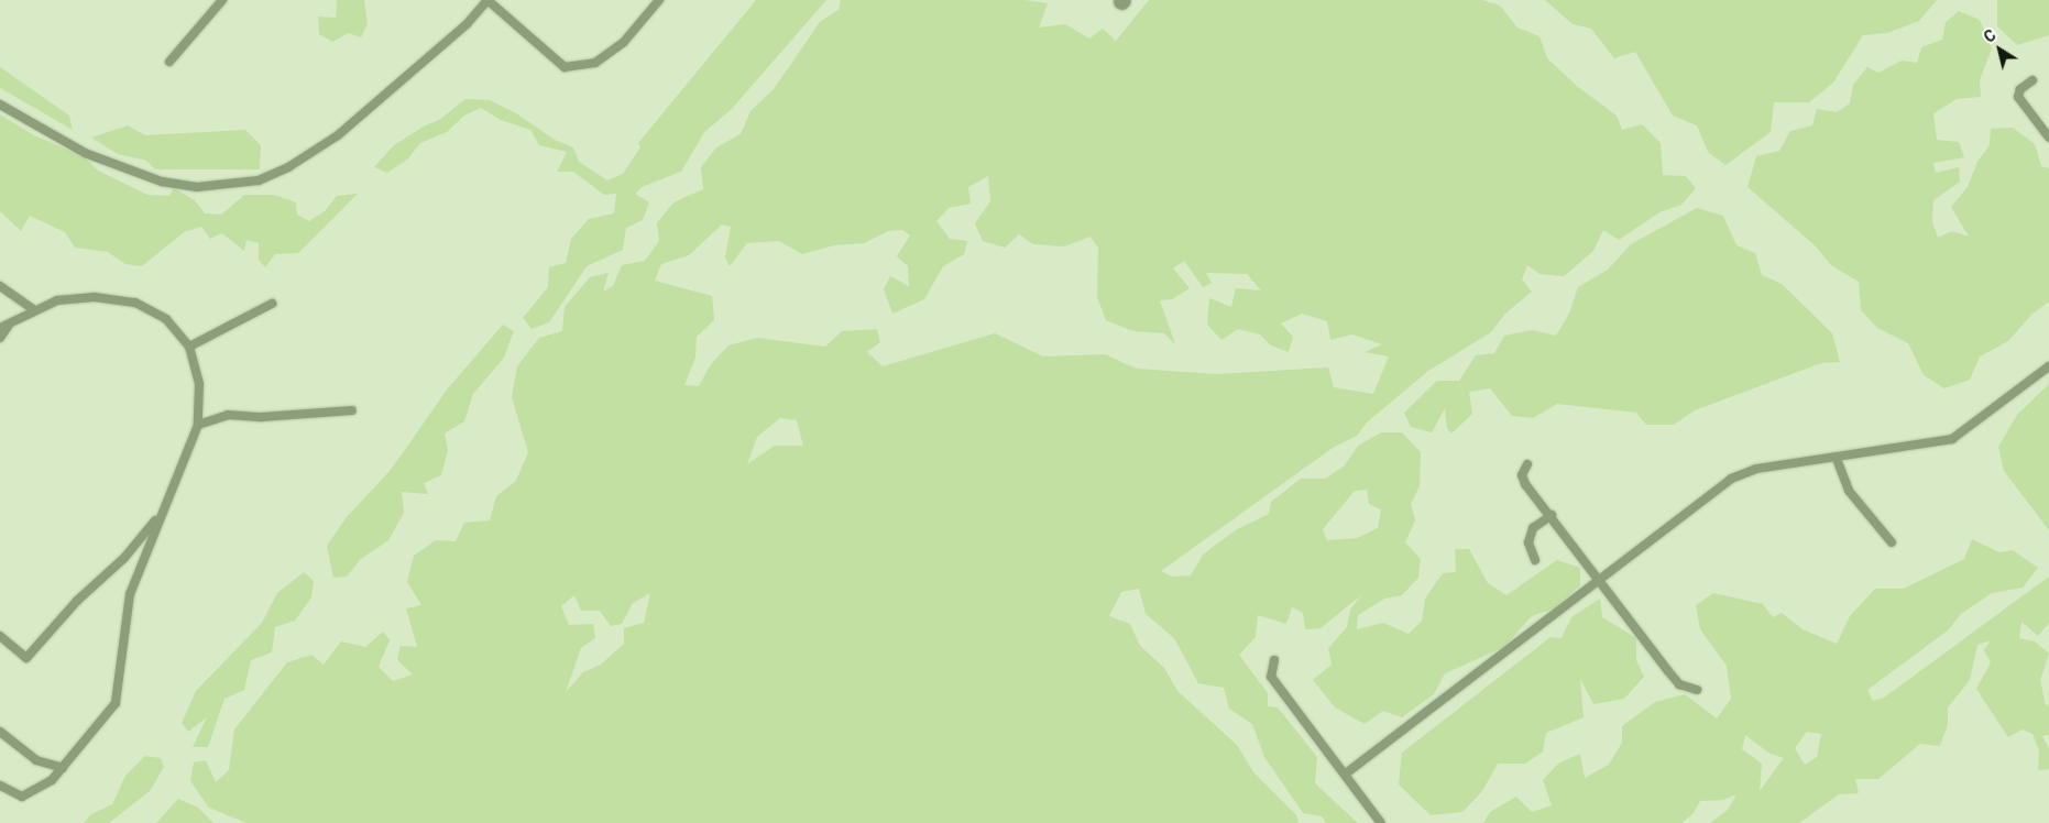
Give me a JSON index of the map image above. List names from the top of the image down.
{
  "north": "top left"
}
